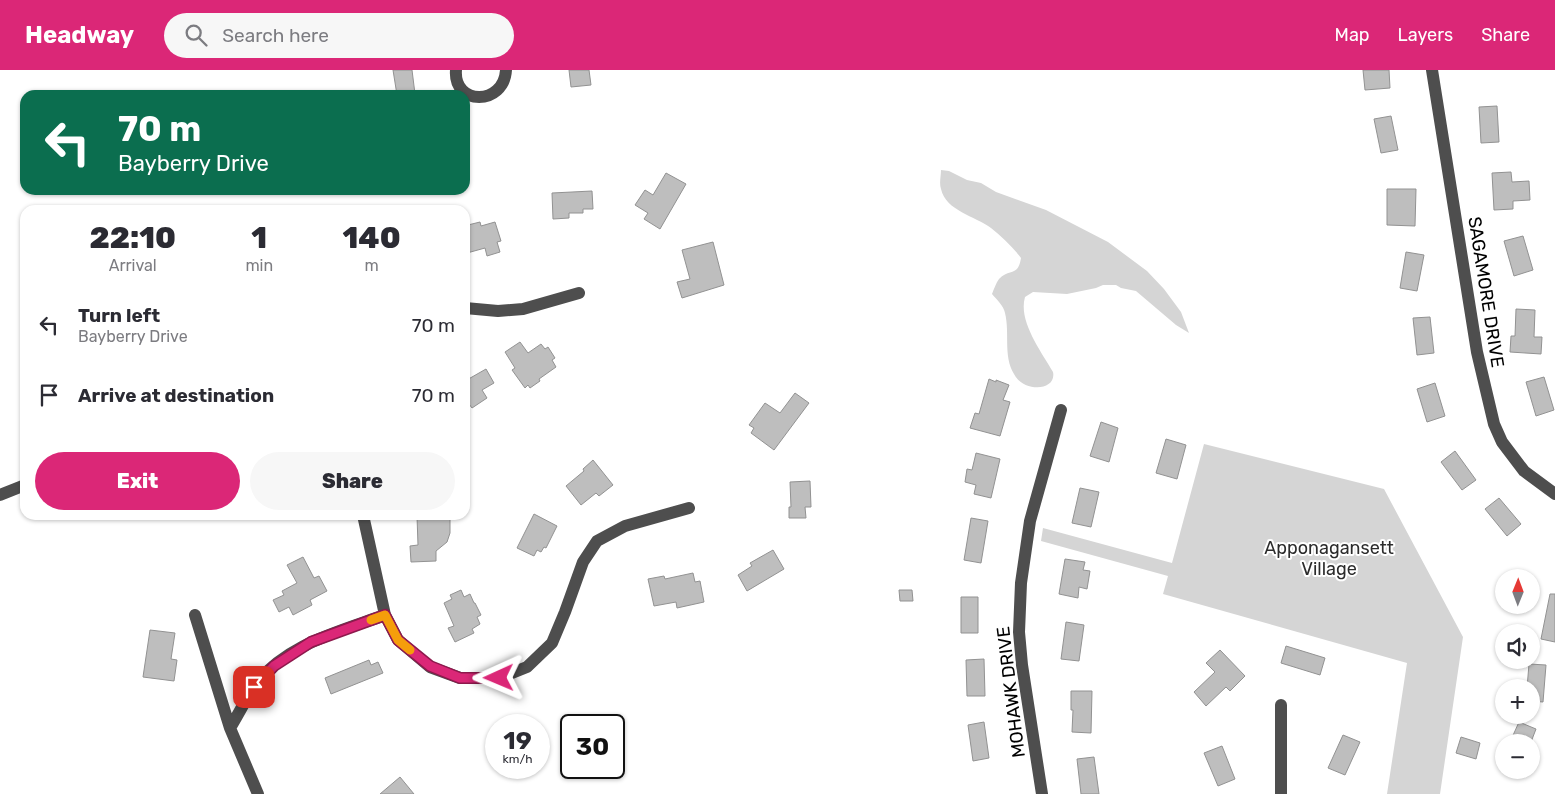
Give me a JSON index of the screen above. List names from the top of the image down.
{
  "streets": {
    "street": ["SAGAMORE DRIVE", "MOHAWK DRIVE"]
  },
  "parks": ["Apponagansett Village"],
  "north": "top",
  "page": {
    "header": "Headway",
    "search": "Search here",
    "nav": ["Map", "Layers", "Share"],
    "turn": ["70 m", "Bayberry Drive"],
    "eta": [
      "22:10",
      "Arrival",
      "1",
      "min",
      "140",
      "m"
    ],
    "list": [
      {
        "name": "Turn left",
        "note": "Bayberry Drive",
        "value": "70 m"
      },
      {
        "name": "Arrive at destination",
        "value": "70 m"
      }
    ],
    "buttons": ["Exit", "Share"],
    "map_buttons": ["+", "−"],
    "speed": "19 km/h",
    "limit": "30"
  }
}
